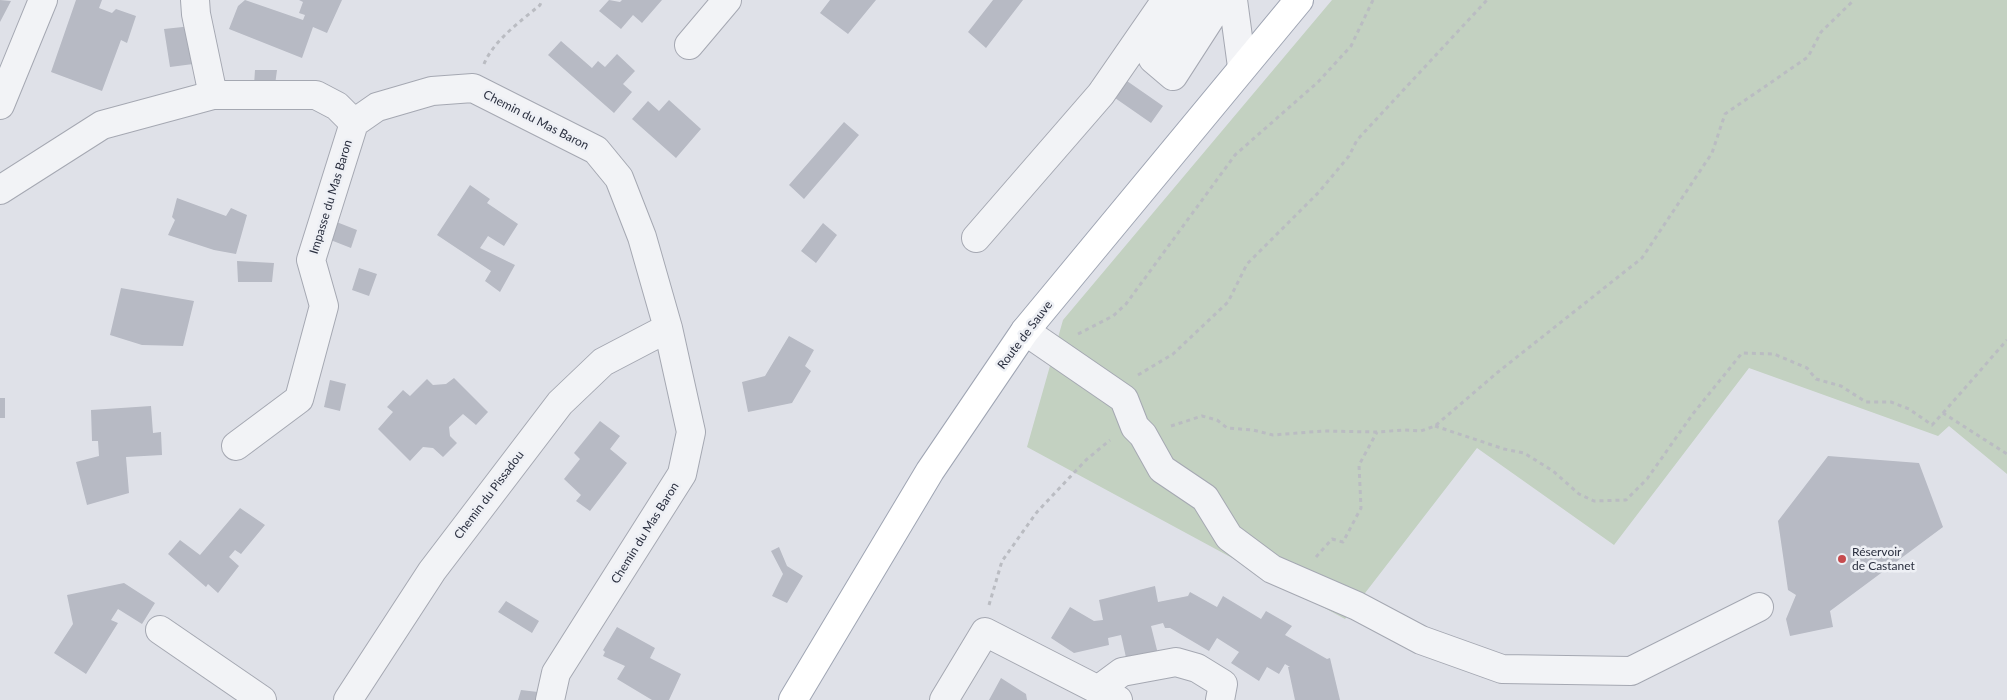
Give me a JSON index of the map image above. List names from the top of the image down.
{
  "streets": {
    "main road": ["Route de Sauve"],
    "street": ["Chemin du Mas Baron", "Impasse du Mas Baron", "Chemin du Pissadou"]
  },
  "crossings": [
    ["Chemin du Mas Baron", "Impasse du Mas Baron"],
    ["Chemin du Mas Baron", "Chemin du Pissadou"]
  ],
  "places": ["Réservoir de Castanet"]
}
